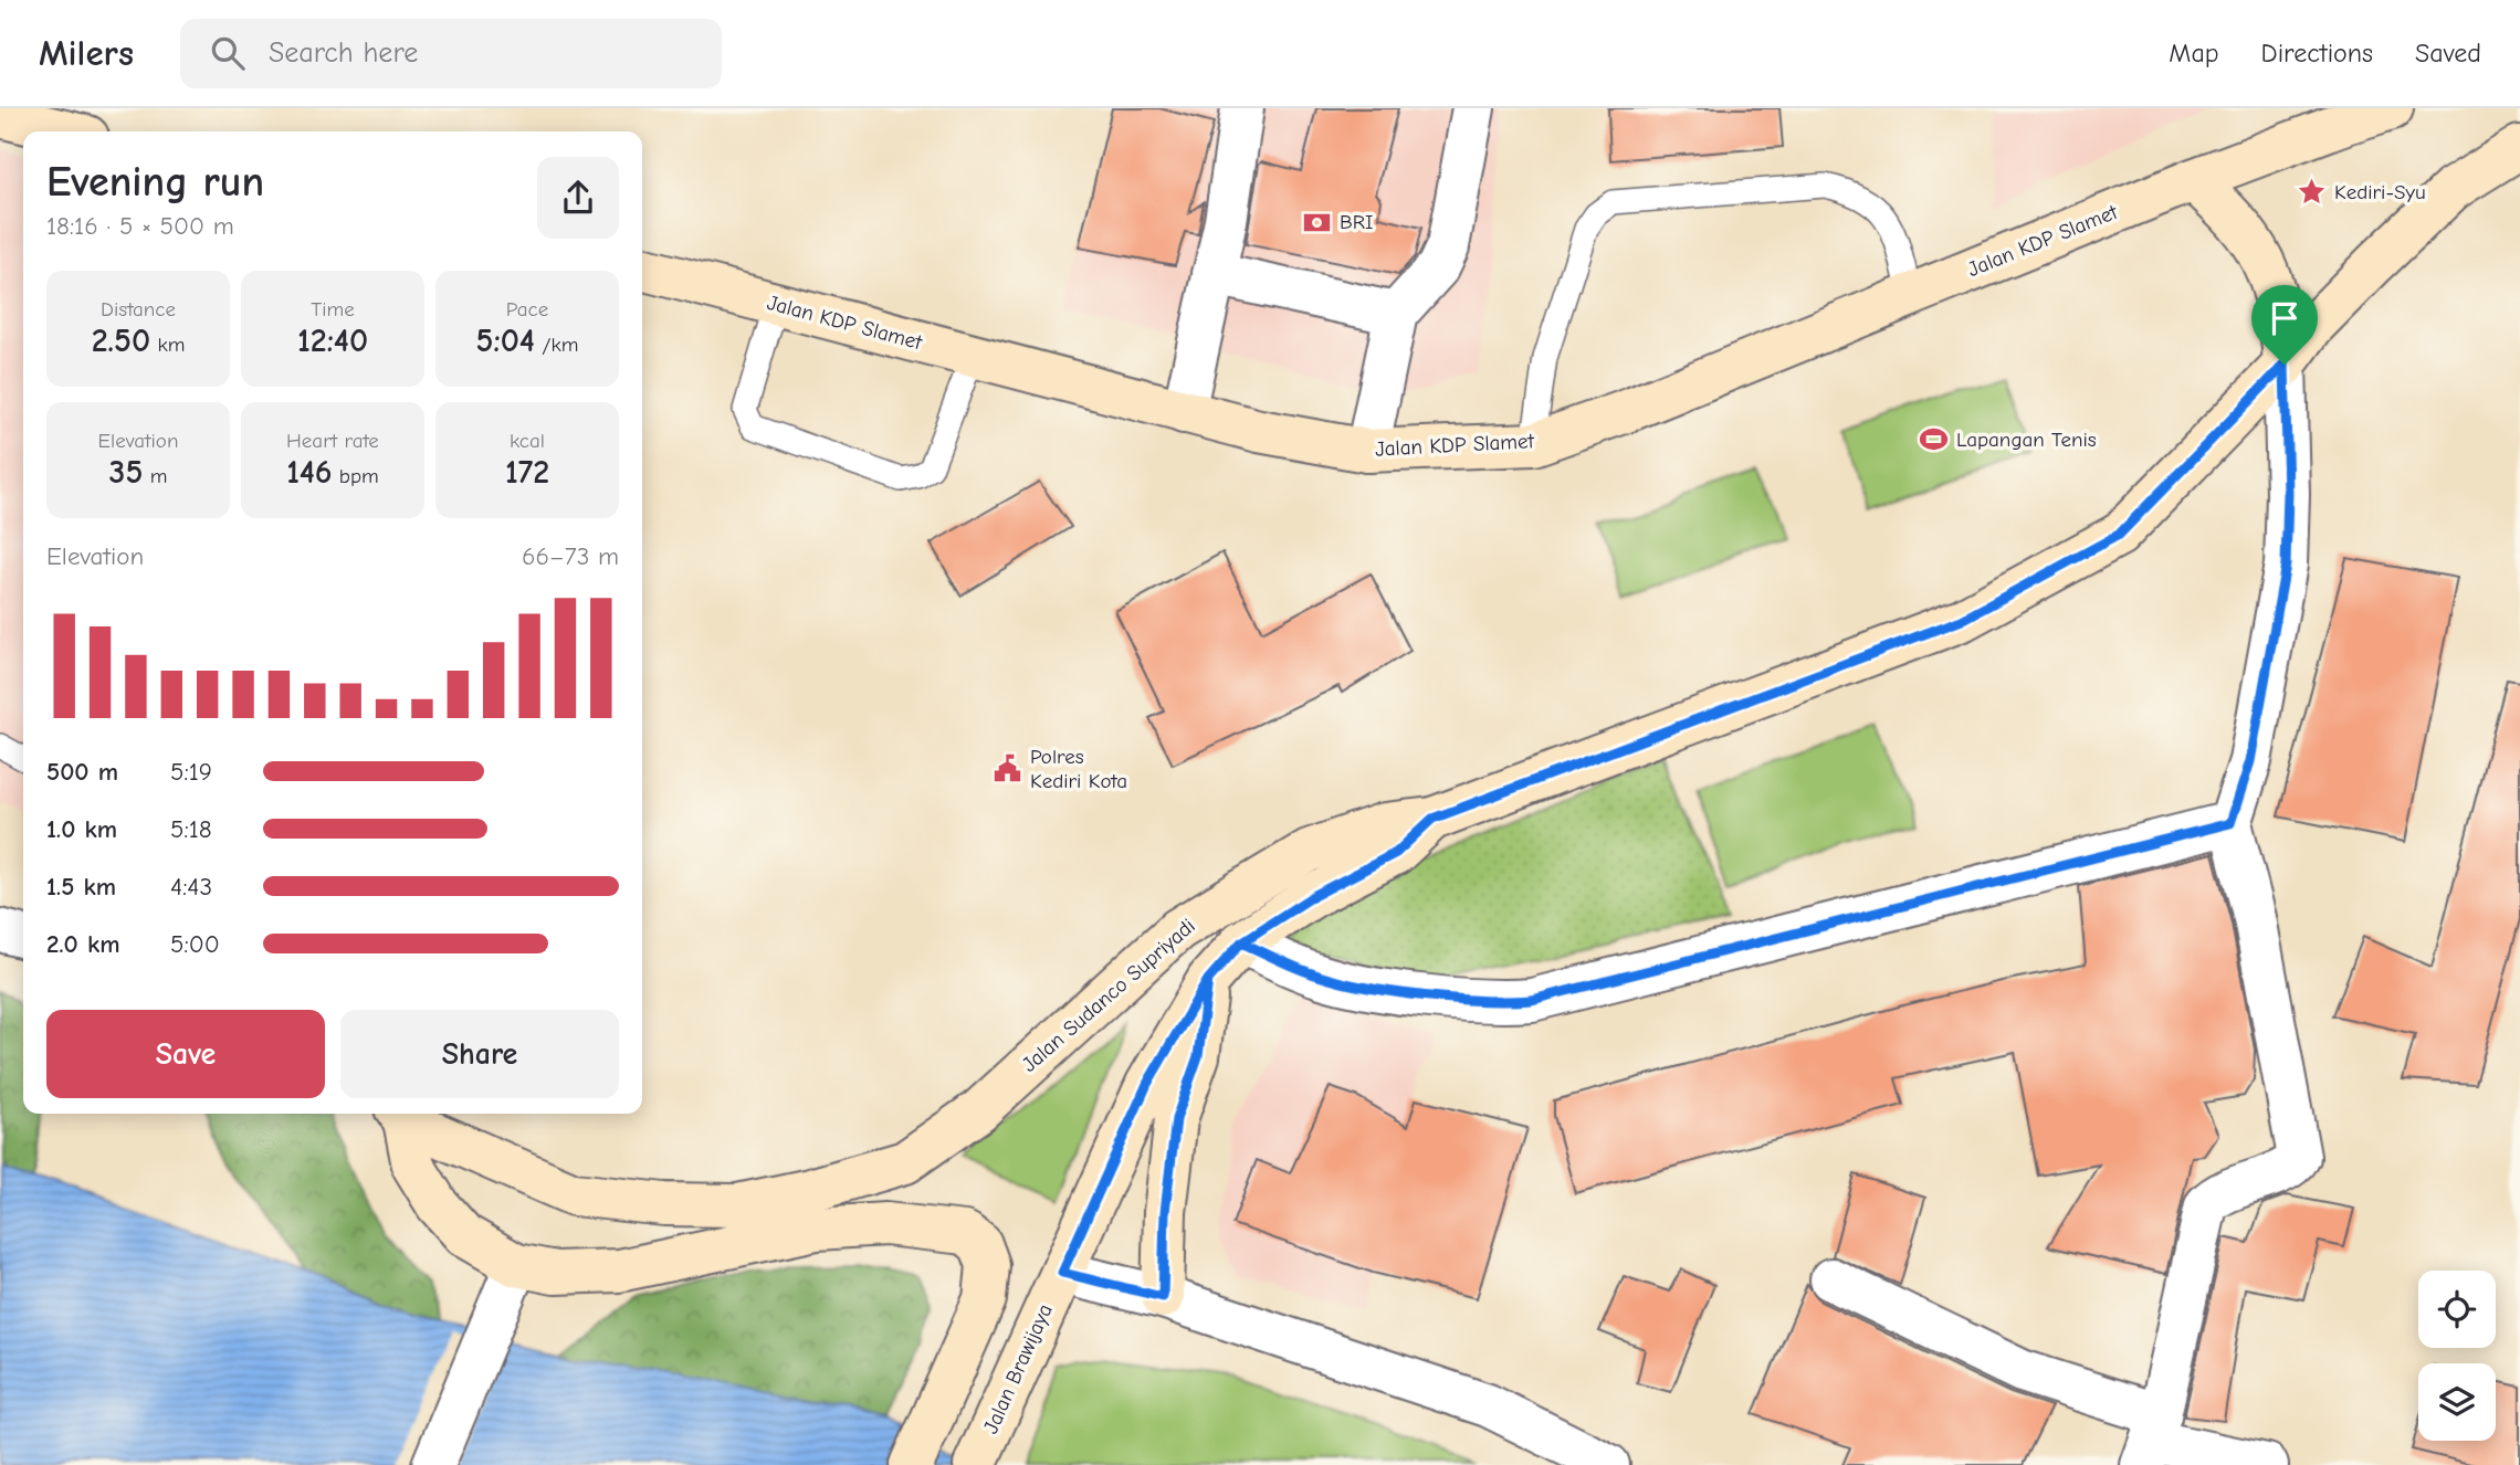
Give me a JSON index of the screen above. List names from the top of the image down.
{
  "streets": {
    "main road": ["Jalan KDP Slamet", "Jalan Sudanco Supriyadi", "Jalan Brawijaya"]
  },
  "crossings": [
    ["Jalan Sudanco Supriyadi", "Jalan Brawijaya"]
  ],
  "places": {
    "place": ["Kediri-Syu"],
    "bank": ["BRI"],
    "sports": ["Lapangan Tenis"],
    "public building": ["Polres Kediri Kota"]
  },
  "page": {
    "header": "Milers",
    "search": "Search here",
    "nav": ["Map", "Directions", "Saved"],
    "heading": ["Evening run", "18:16 · 5 × 500 m"],
    "stats": [
      ["Distance", "2.50 km"],
      ["Time", "12:40"],
      ["Pace", "5:04 /km"],
      ["Elevation", "35 m"],
      ["Heart rate", "146 bpm"],
      ["kcal", "172"]
    ],
    "chart": ["Elevation", "66–73 m"],
    "list": [
      {
        "name": "500 m",
        "note": "5:19"
      },
      {
        "name": "1.0 km",
        "note": "5:18"
      },
      {
        "name": "1.5 km",
        "note": "4:43"
      },
      {
        "name": "2.0 km",
        "note": "5:00"
      }
    ],
    "buttons": ["Save", "Share"]
  }
}
